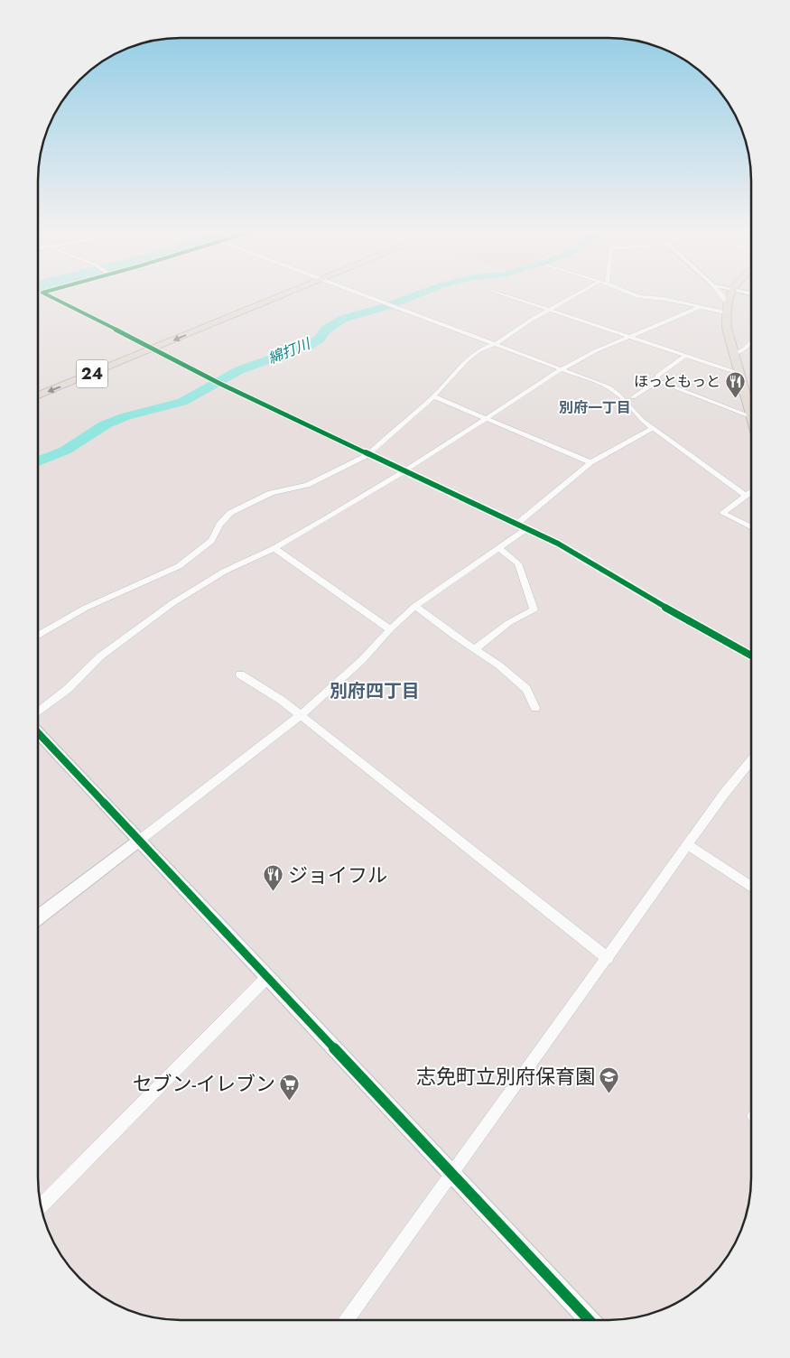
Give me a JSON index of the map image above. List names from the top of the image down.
{
  "streets": {
    "main road": ["24"]
  },
  "districts": ["別府一丁目", "別府四丁目"],
  "water": ["綿打川"],
  "places": {
    "restaurant": ["ほっともっと", "ジョイフル"],
    "school or university": ["志免町立別府保育園"],
    "supermarket": ["セブン-イレブン"]
  }
}
